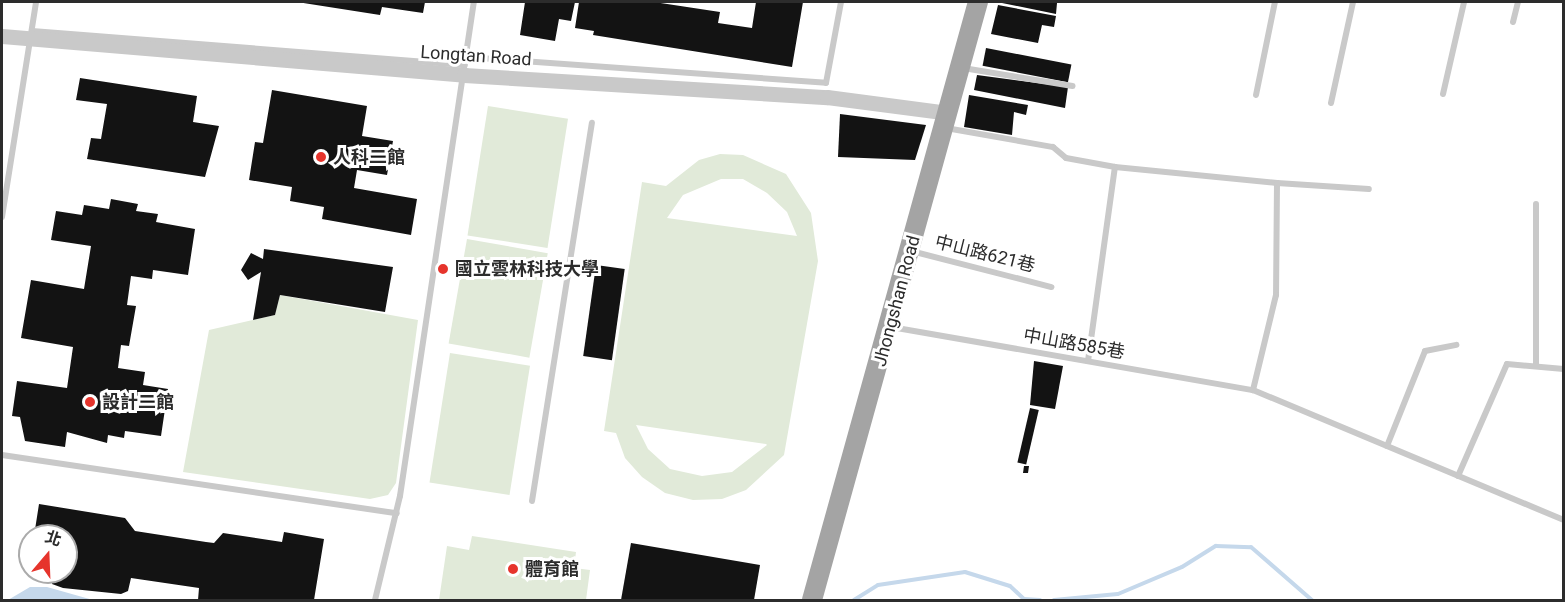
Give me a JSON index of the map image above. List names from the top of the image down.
{
  "streets": {
    "main road": ["Jhongshan Road"],
    "street": ["Longtan Road"],
    "lane": ["中山路621巷", "中山路585巷"]
  },
  "crossings": [
    ["Longtan Road", "Jhongshan Road"],
    ["中山路621巷", "Jhongshan Road"],
    ["Jhongshan Road", "中山路585巷"]
  ],
  "places": [
    "人科二館",
    "國立雲林科技大學",
    "設計二館",
    "體育館"
  ],
  "north": "top"
}
